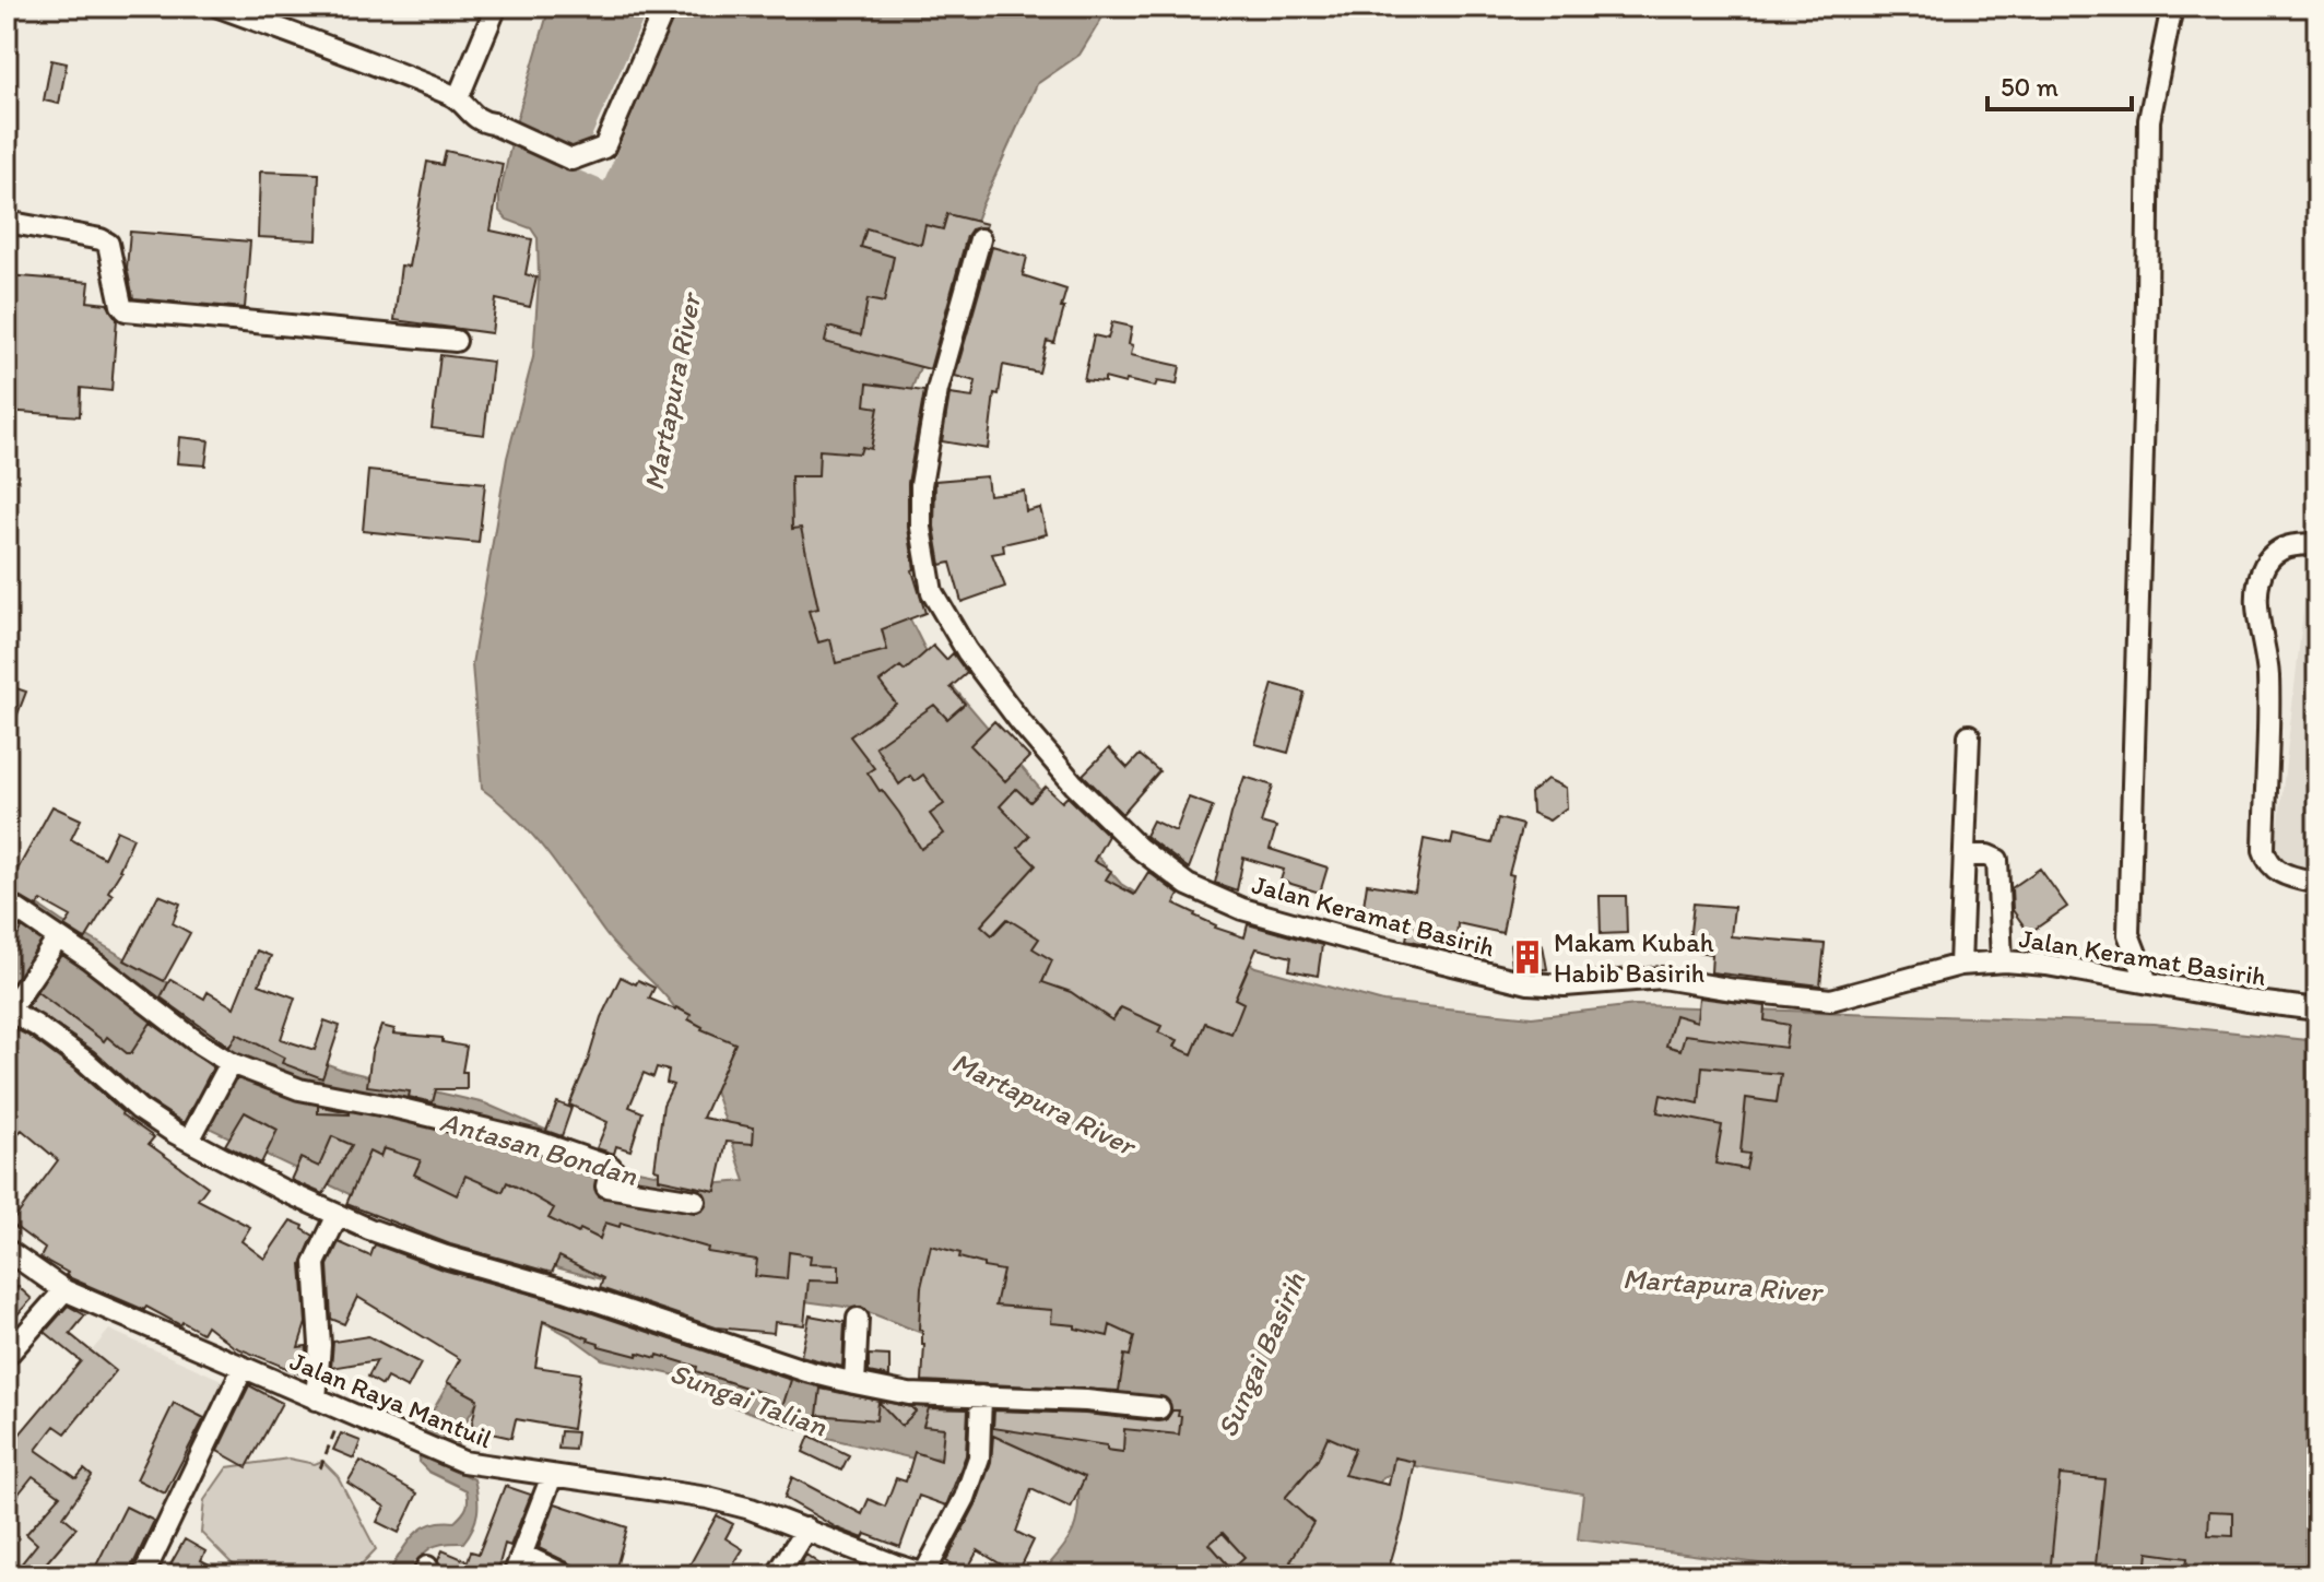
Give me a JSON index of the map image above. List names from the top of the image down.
{
  "streets": {
    "street": ["Jalan Keramat Basirih", "Jalan Raya Mantuil"]
  },
  "water": [
    "Martapura River",
    "Antasan Bondan",
    "Sungai Basirih",
    "Sungai Talian"
  ],
  "places": {
    "building": ["Makam Kubah Habib Basirih"]
  },
  "scale_bar": "50 m"
}
